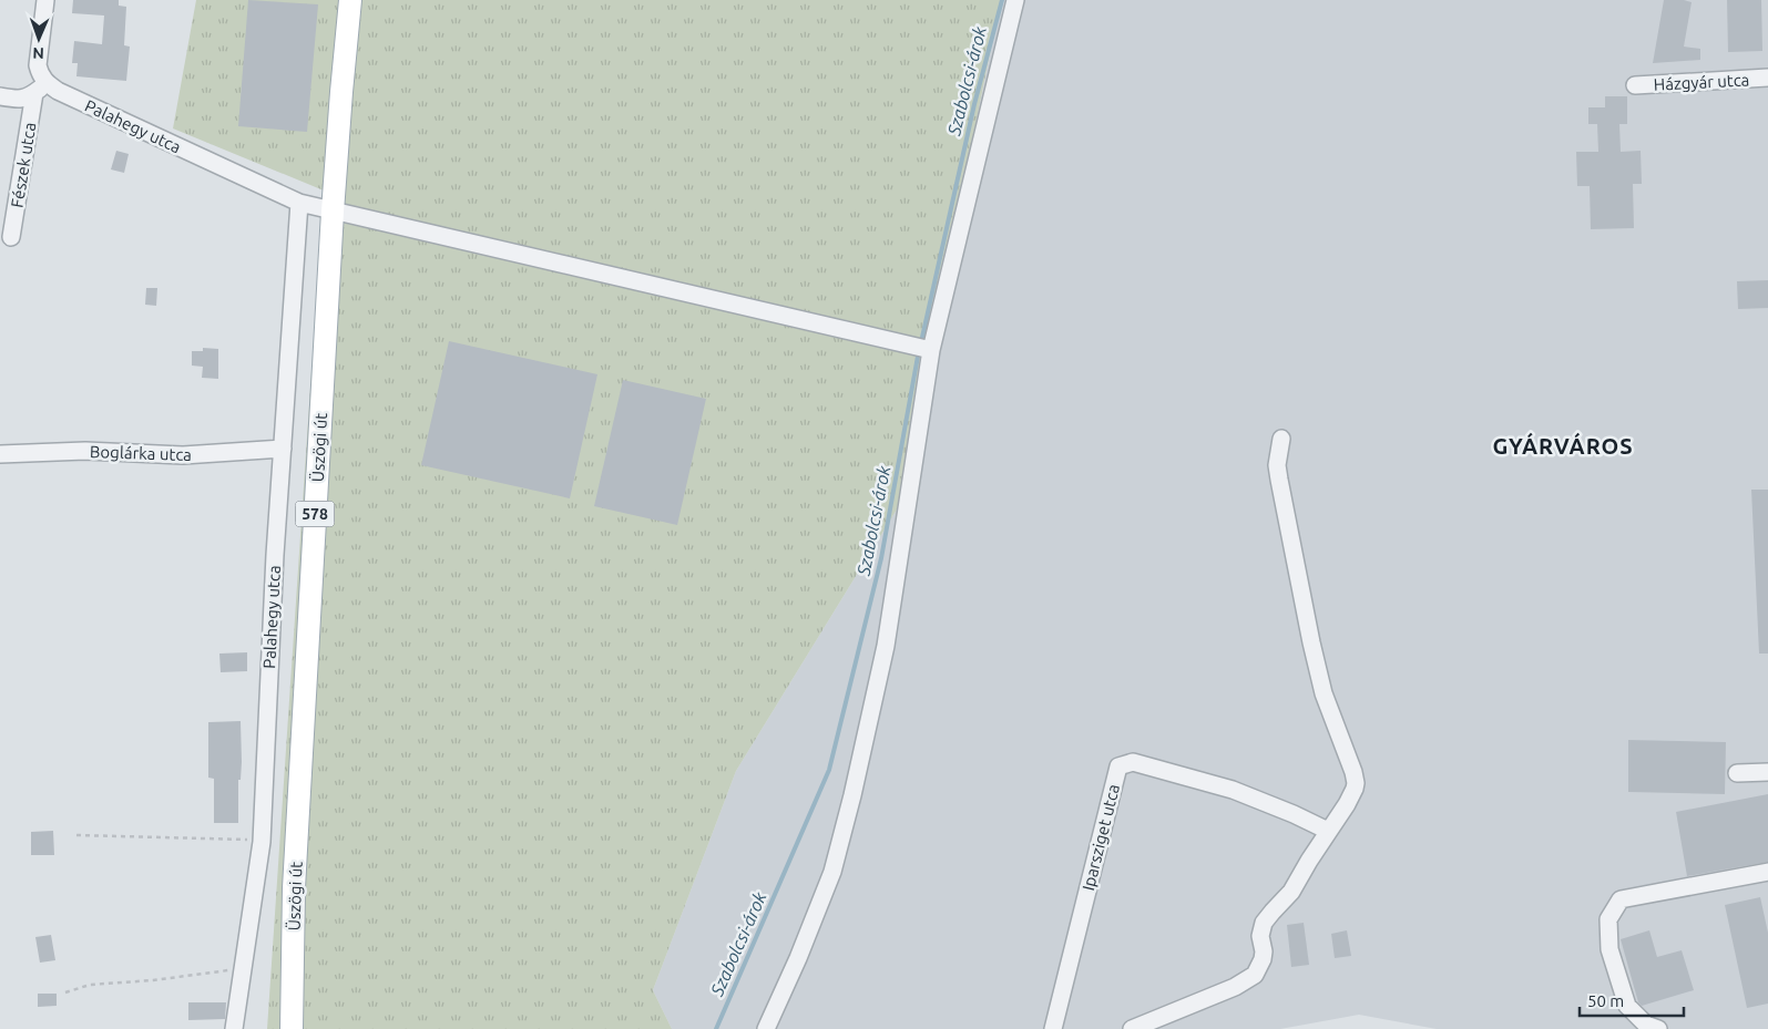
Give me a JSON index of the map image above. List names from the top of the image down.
{
  "streets": {
    "main road": ["Üszögi út", "578"],
    "street": [
      "Házgyár utca",
      "Palahegy utca",
      "Fészek utca",
      "Boglárka utca",
      "Iparsziget utca"
    ]
  },
  "crossings": [
    ["Palahegy utca", "Fészek utca"],
    ["Palahegy utca", "Üszögi út"],
    ["Palahegy utca", "Boglárka utca"]
  ],
  "districts": ["GYÁRVÁROS"],
  "water": ["Szabolcsi-árok"],
  "scale_bar": "50 m",
  "north": "bottom"
}
